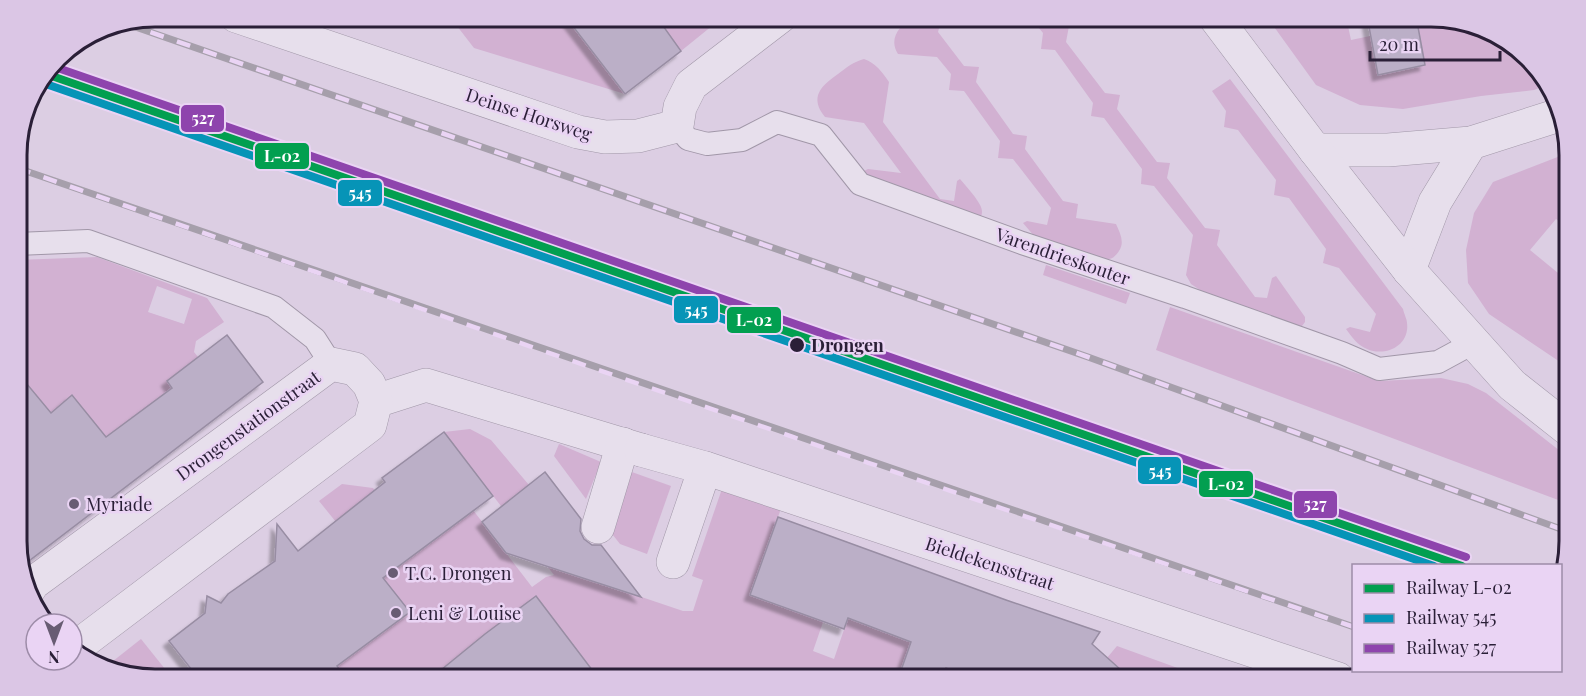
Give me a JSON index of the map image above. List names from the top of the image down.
{
  "streets": {
    "street": ["Deinse Horsweg", "Drongenstationstraat", "Bieldekensstraat"],
    "lane": ["Varendrieskouter"]
  },
  "crossings": [
    ["Deinse Horsweg", "Varendrieskouter"],
    ["Drongenstationstraat", "Bieldekensstraat"]
  ],
  "places": [
    "Drongen",
    "Myriade",
    "T.C. Drongen",
    "Leni & Louise"
  ],
  "lines": ["rail line 527", "rail line L-02", "rail line 545"],
  "legend": ["Railway L-02", "Railway 545", "Railway 527"],
  "scale_bar": "20 m",
  "north": "bottom"
}
